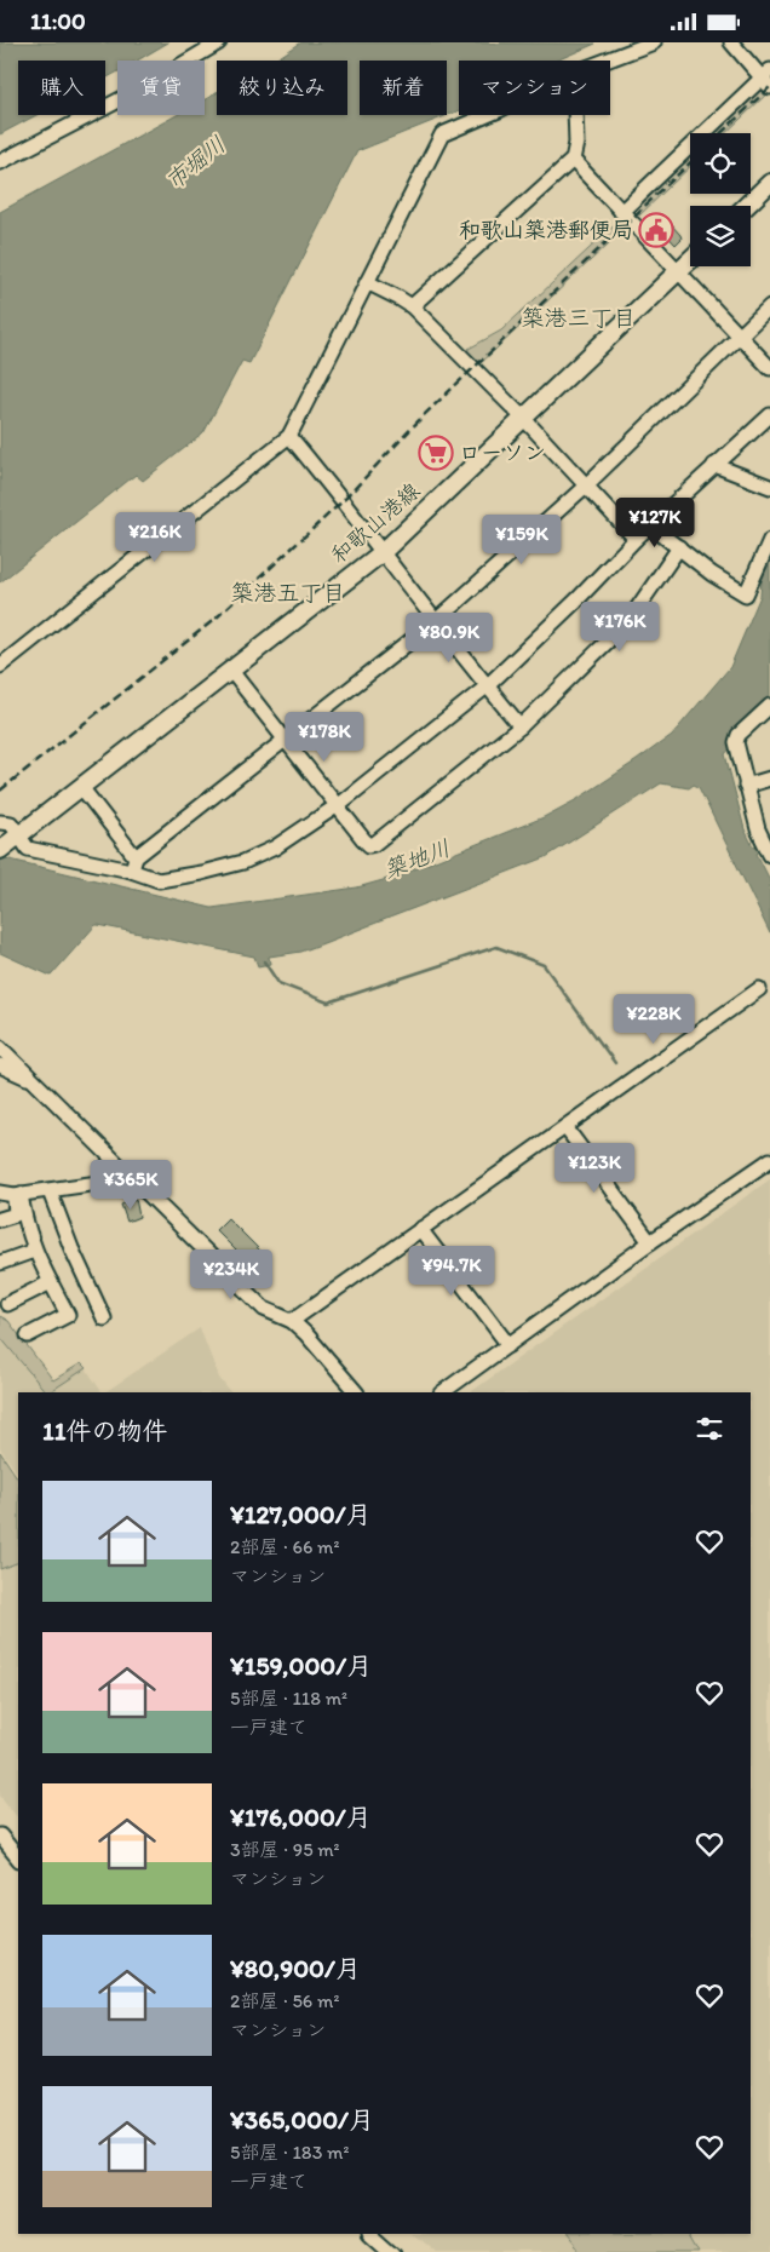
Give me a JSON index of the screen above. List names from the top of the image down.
{
  "streets": {
    "main road": ["和歌山港線"]
  },
  "districts": ["築港三丁目", "築港五丁目"],
  "water": ["市堀川", "築地川"],
  "places": {
    "public building": ["和歌山築港郵便局"],
    "supermarket": ["ローソン"]
  },
  "page": {
    "status": "11:00",
    "chip": [
      "購入",
      "賃貸",
      "絞り込み",
      "新着",
      "マンション"
    ],
    "price": [
      "¥127K",
      "¥216K",
      "¥159K",
      "¥176K",
      "¥80.9K",
      "¥178K",
      "¥228K",
      "¥123K",
      "¥365K",
      "¥94.7K",
      "¥234K"
    ],
    "heading": "11件の物件",
    "list": [
      {
        "name": "¥127,000/月",
        "note": "2部屋 · 66 m² · マンション"
      },
      {
        "name": "¥159,000/月",
        "note": "5部屋 · 118 m² · 一戸建て"
      },
      {
        "name": "¥176,000/月",
        "note": "3部屋 · 95 m² · マンション"
      },
      {
        "name": "¥80,900/月",
        "note": "2部屋 · 56 m² · マンション"
      },
      {
        "name": "¥365,000/月",
        "note": "5部屋 · 183 m² · 一戸建て"
      }
    ]
  }
}
